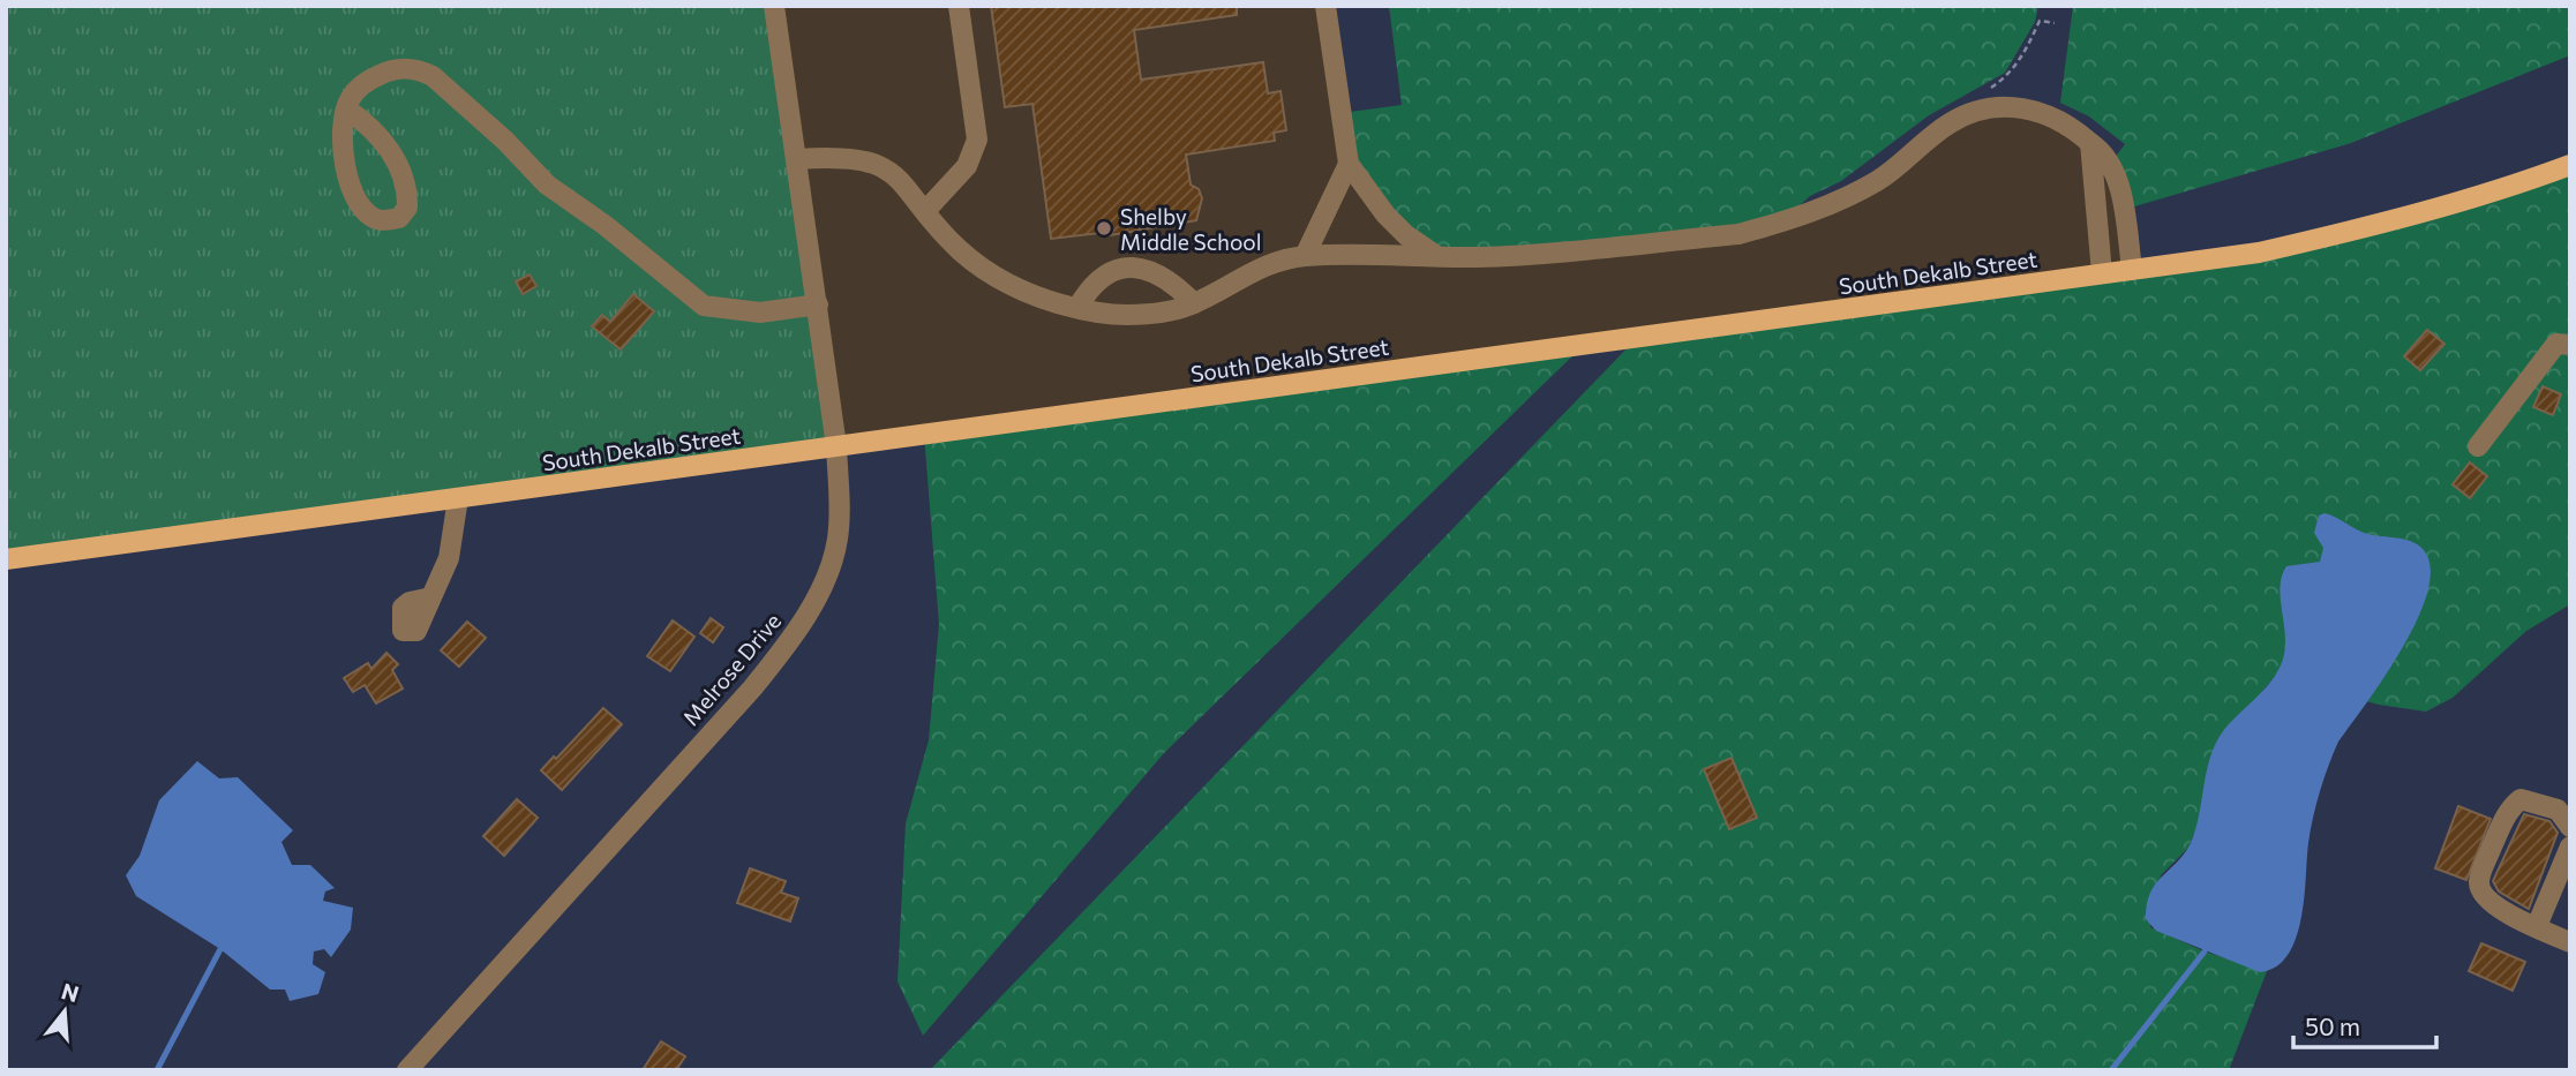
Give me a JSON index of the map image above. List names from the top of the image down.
{
  "streets": {
    "main road": ["South Dekalb Street"],
    "street": ["Melrose Drive"]
  },
  "crossings": [
    ["South Dekalb Street", "Melrose Drive"]
  ],
  "places": ["Shelby Middle School"],
  "scale_bar": "50 m",
  "north": "top"
}
